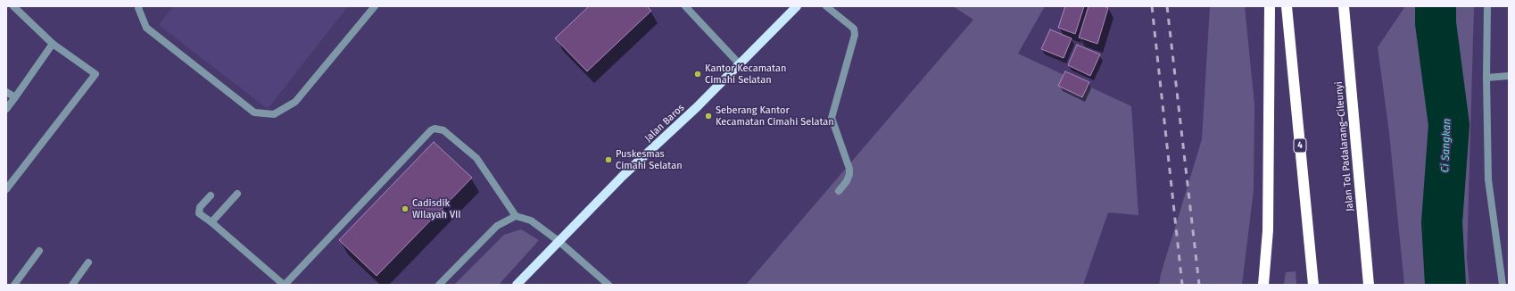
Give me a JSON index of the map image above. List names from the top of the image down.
{
  "streets": {
    "highway": ["4", "Jalan Tol Padalarang–Cileunyi"],
    "main road": ["Jalan Baros"]
  },
  "water": ["Ci Sangkan"],
  "places": [
    "Kantor Kecamatan Cimahi Selatan",
    "Seberang Kantor Kecamatan Cimahi Selatan",
    "Puskesmas Cimahi Selatan",
    "Cadisdik WIlayah VII"
  ]
}
